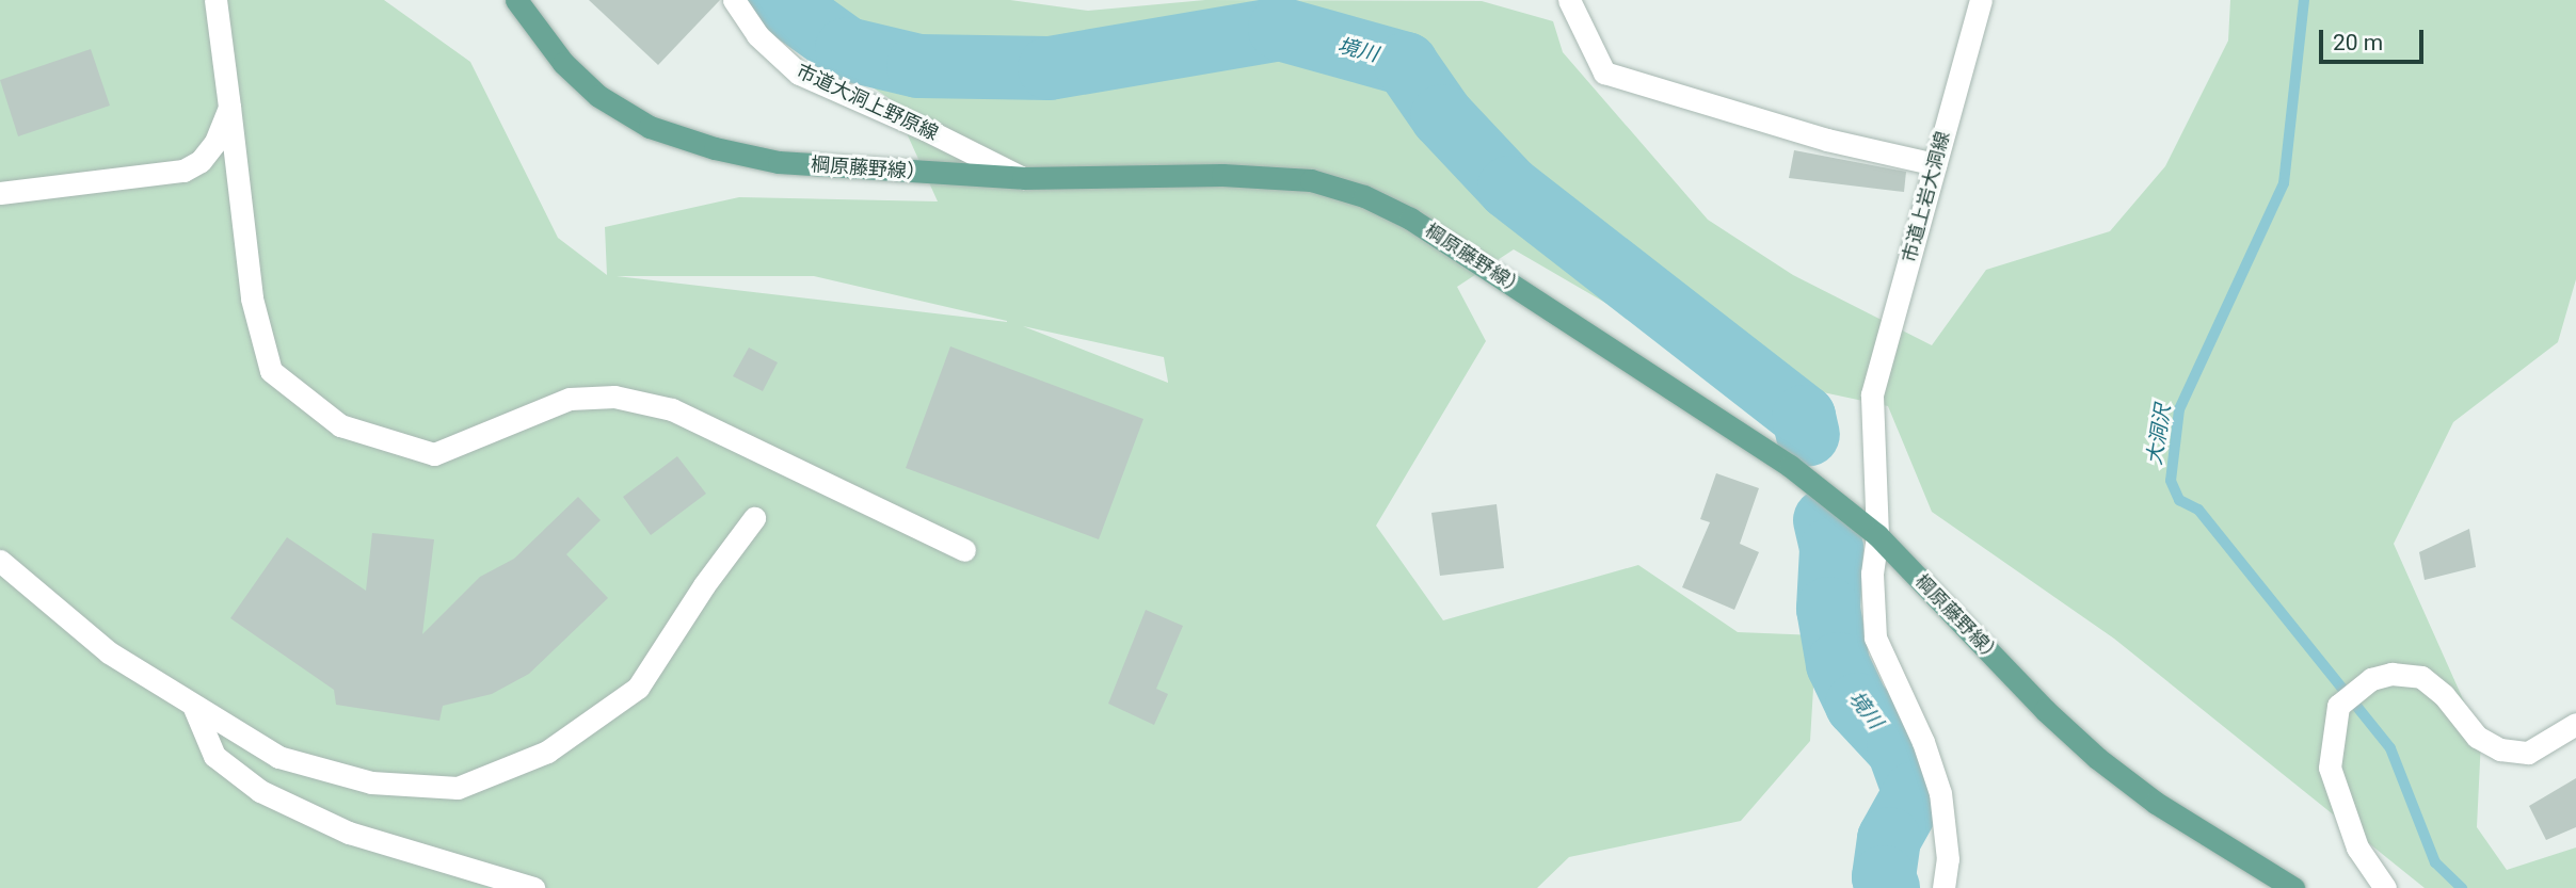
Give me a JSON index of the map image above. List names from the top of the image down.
{
  "streets": {
    "main road": ["棡原藤野線）"],
    "street": ["市道大洞上野原線", "市道上岩大洞線"]
  },
  "crossings": [
    ["市道大洞上野原線", "棡原藤野線）"],
    ["棡原藤野線）", "市道上岩大洞線"]
  ],
  "water": ["境川", "大洞沢"],
  "scale_bar": "20 m"
}
